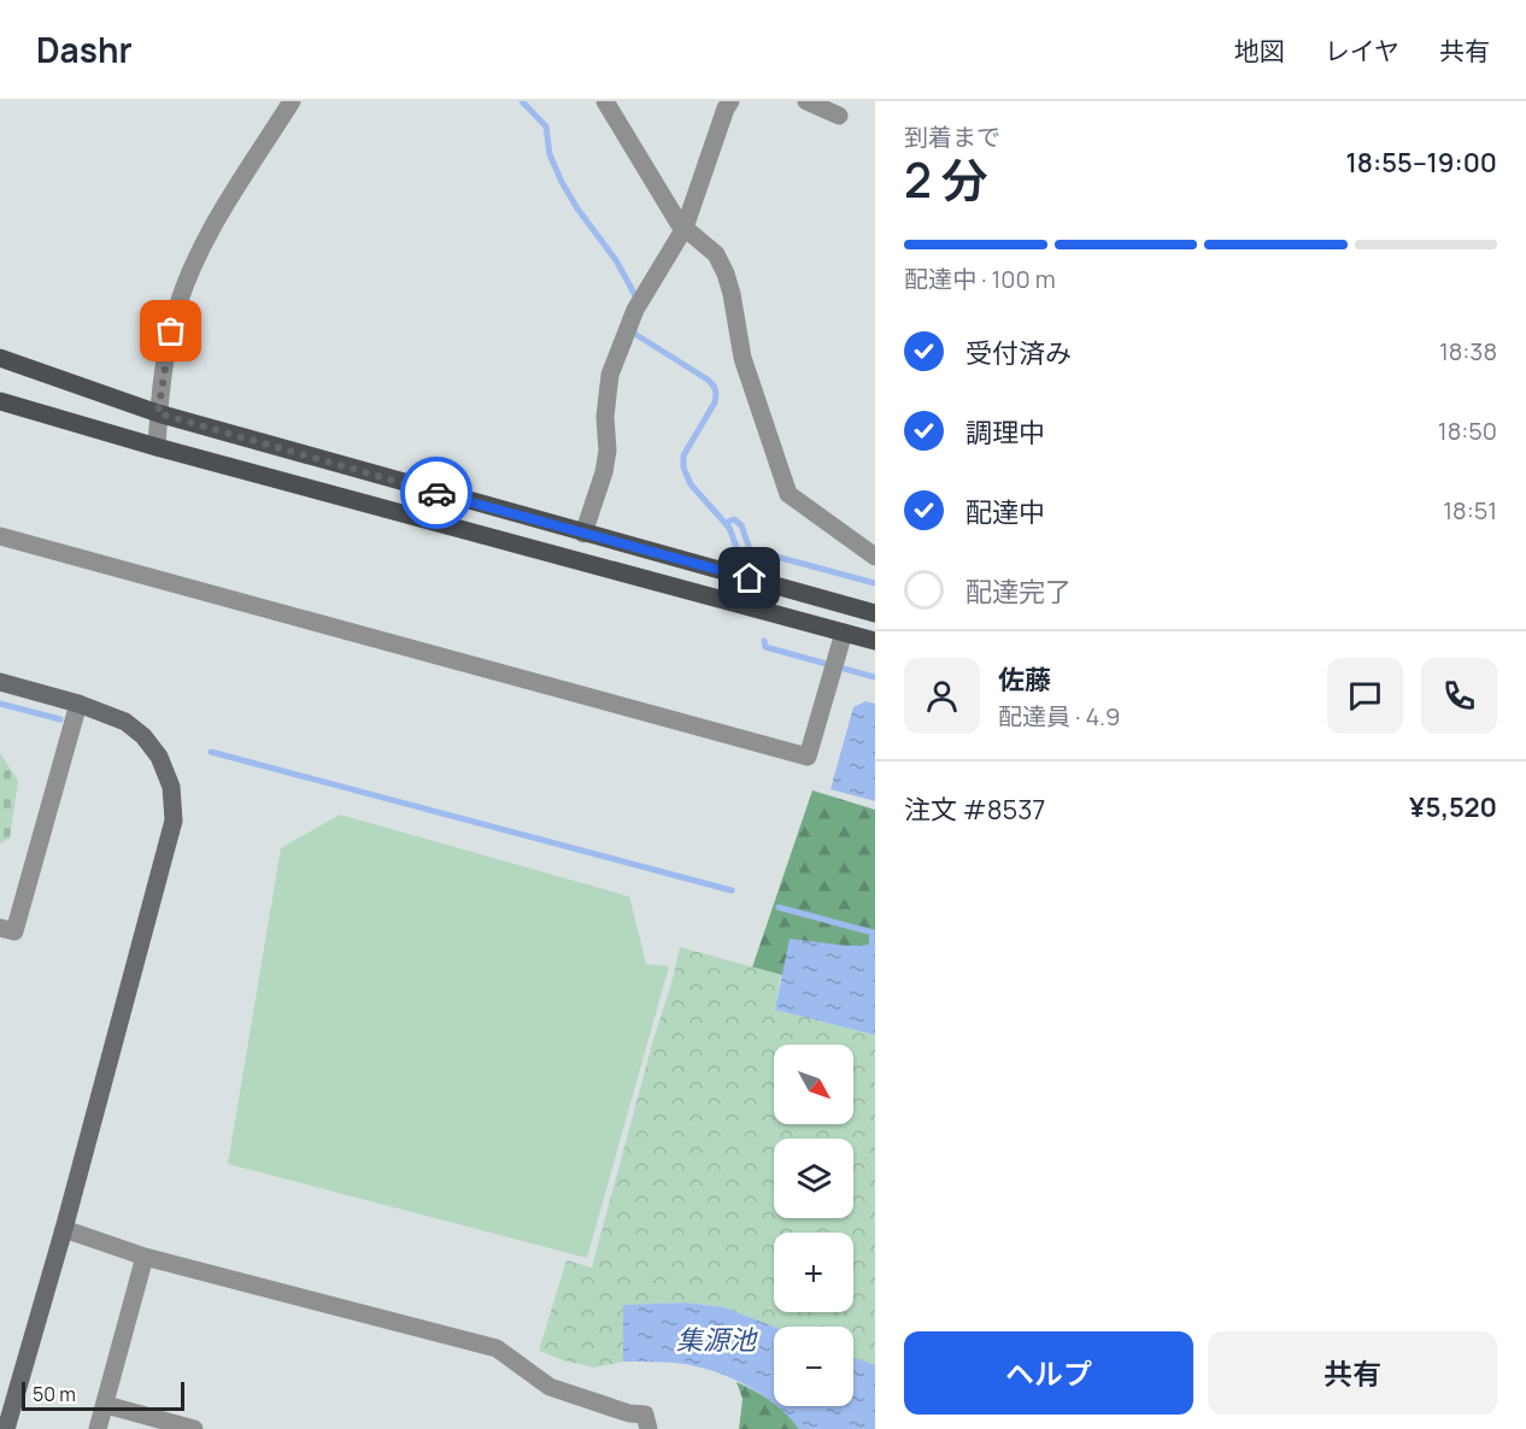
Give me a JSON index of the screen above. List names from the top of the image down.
{
  "water": ["集源池"],
  "scale_bar": "50 m",
  "north": "bottom right",
  "page": {
    "header": "Dashr",
    "nav": ["地図", "レイヤ", "共有"],
    "heading": ["2 分", "到着まで", "18:55–19:00"],
    "panel": [
      "佐藤",
      "配達員 · 4.9",
      "注文 #8537",
      "¥5,520"
    ],
    "bar": "配達中 · 100 m",
    "list": [
      ["受付済み", "18:38"],
      ["調理中", "18:50"],
      ["配達中", "18:51"],
      "配達完了"
    ],
    "map_buttons": ["+", "−"],
    "buttons": ["ヘルプ", "共有"],
    "scale": "50 m"
  }
}
